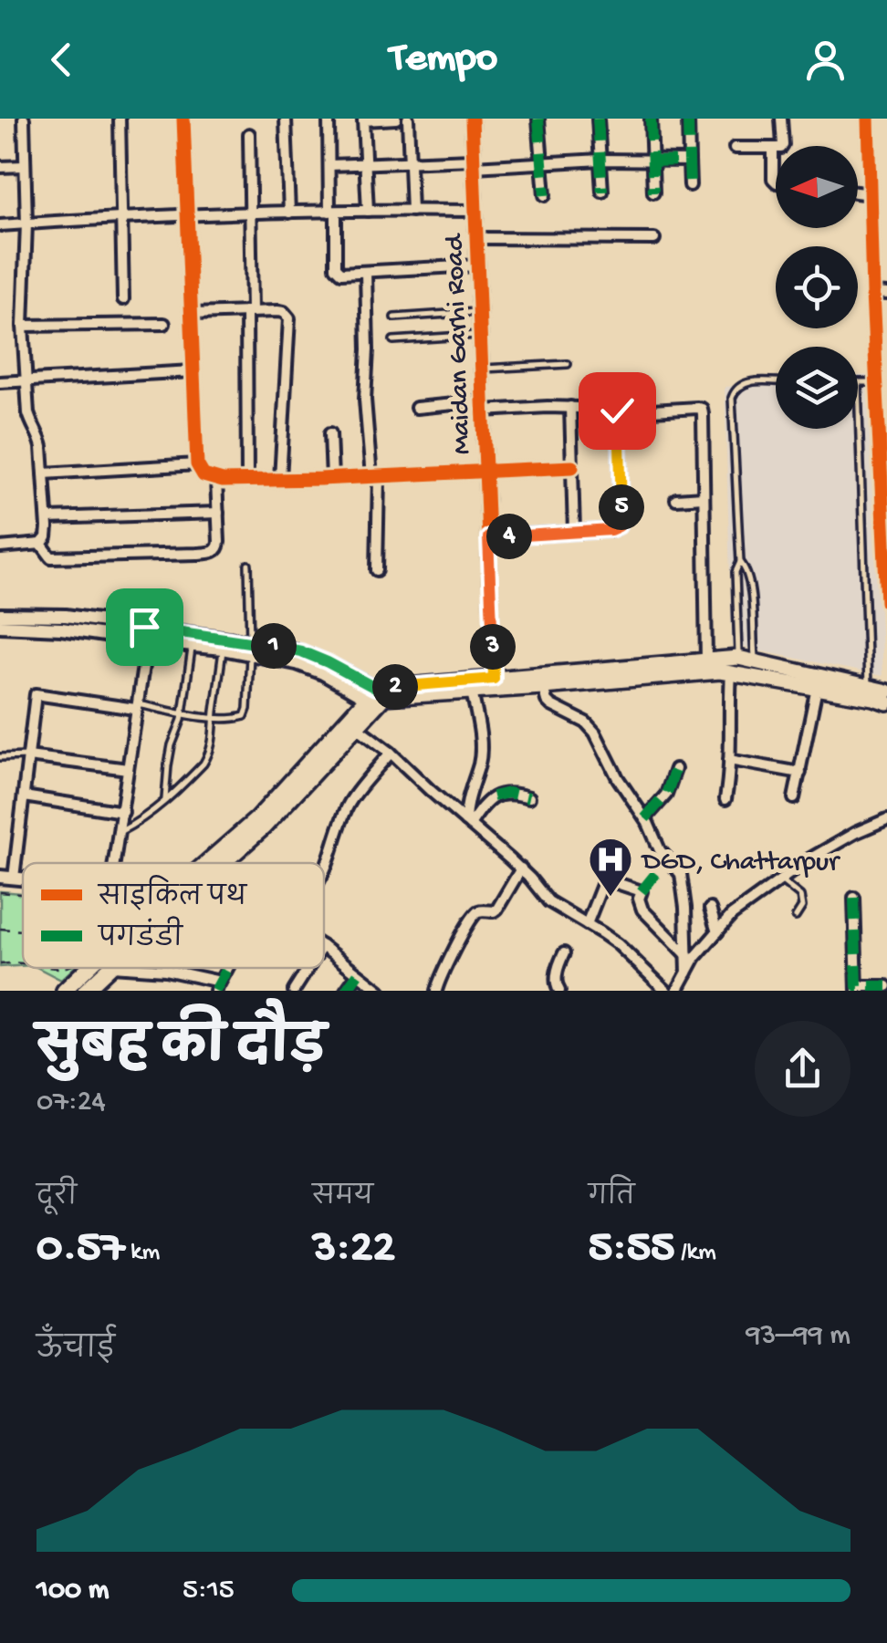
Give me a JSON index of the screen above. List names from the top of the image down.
{
  "streets": {
    "street": ["Maidan Garhi Road"]
  },
  "places": {
    "hospital": ["DGD, Chattarpur"]
  },
  "legend": ["साइकिल पथ", "पगडंडी"],
  "north": "left",
  "page": {
    "header": "Tempo",
    "pins": [
      "5",
      "4",
      "1",
      "3",
      "2"
    ],
    "heading": ["सुबह की दौड़", "07:24"],
    "stats": [
      ["दूरी", "0.57 km"],
      ["समय", "3:22"],
      ["गति", "5:55 /km"]
    ],
    "chart": ["ऊँचाई", "93–99 m"],
    "list": [
      {
        "name": "100 m",
        "note": "5:15"
      }
    ]
  }
}
